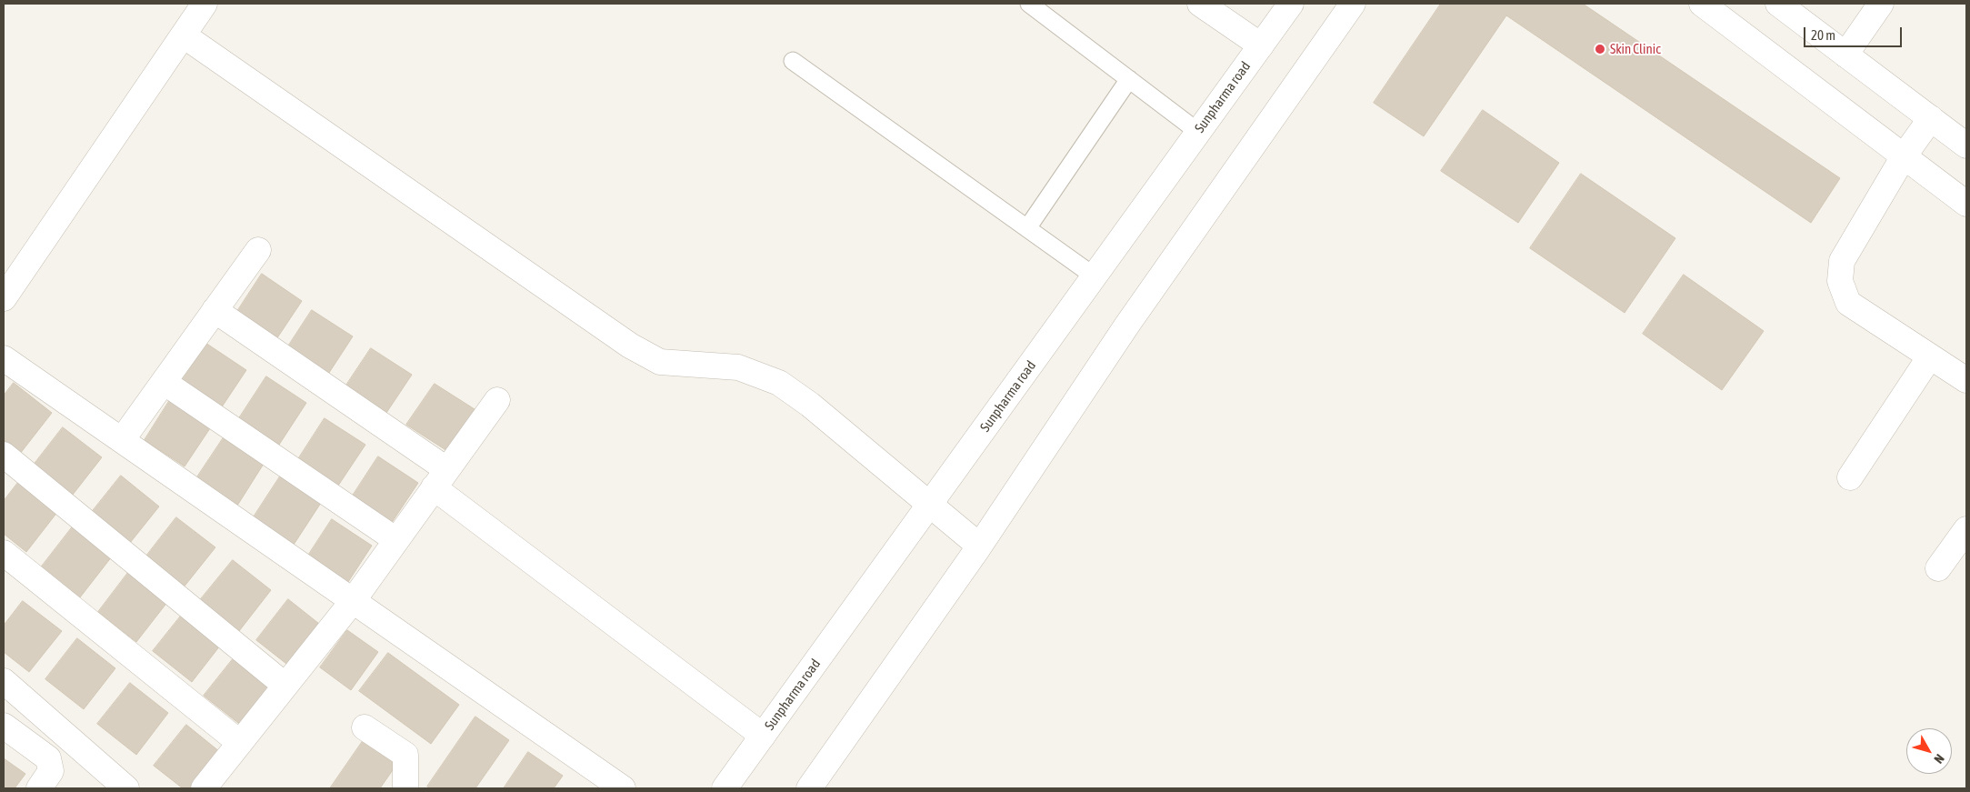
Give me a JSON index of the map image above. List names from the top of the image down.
{
  "streets": {
    "street": ["Sunpharma road"]
  },
  "places": ["Skin Clinic"],
  "scale_bar": "20 m",
  "north": "bottom right"
}
